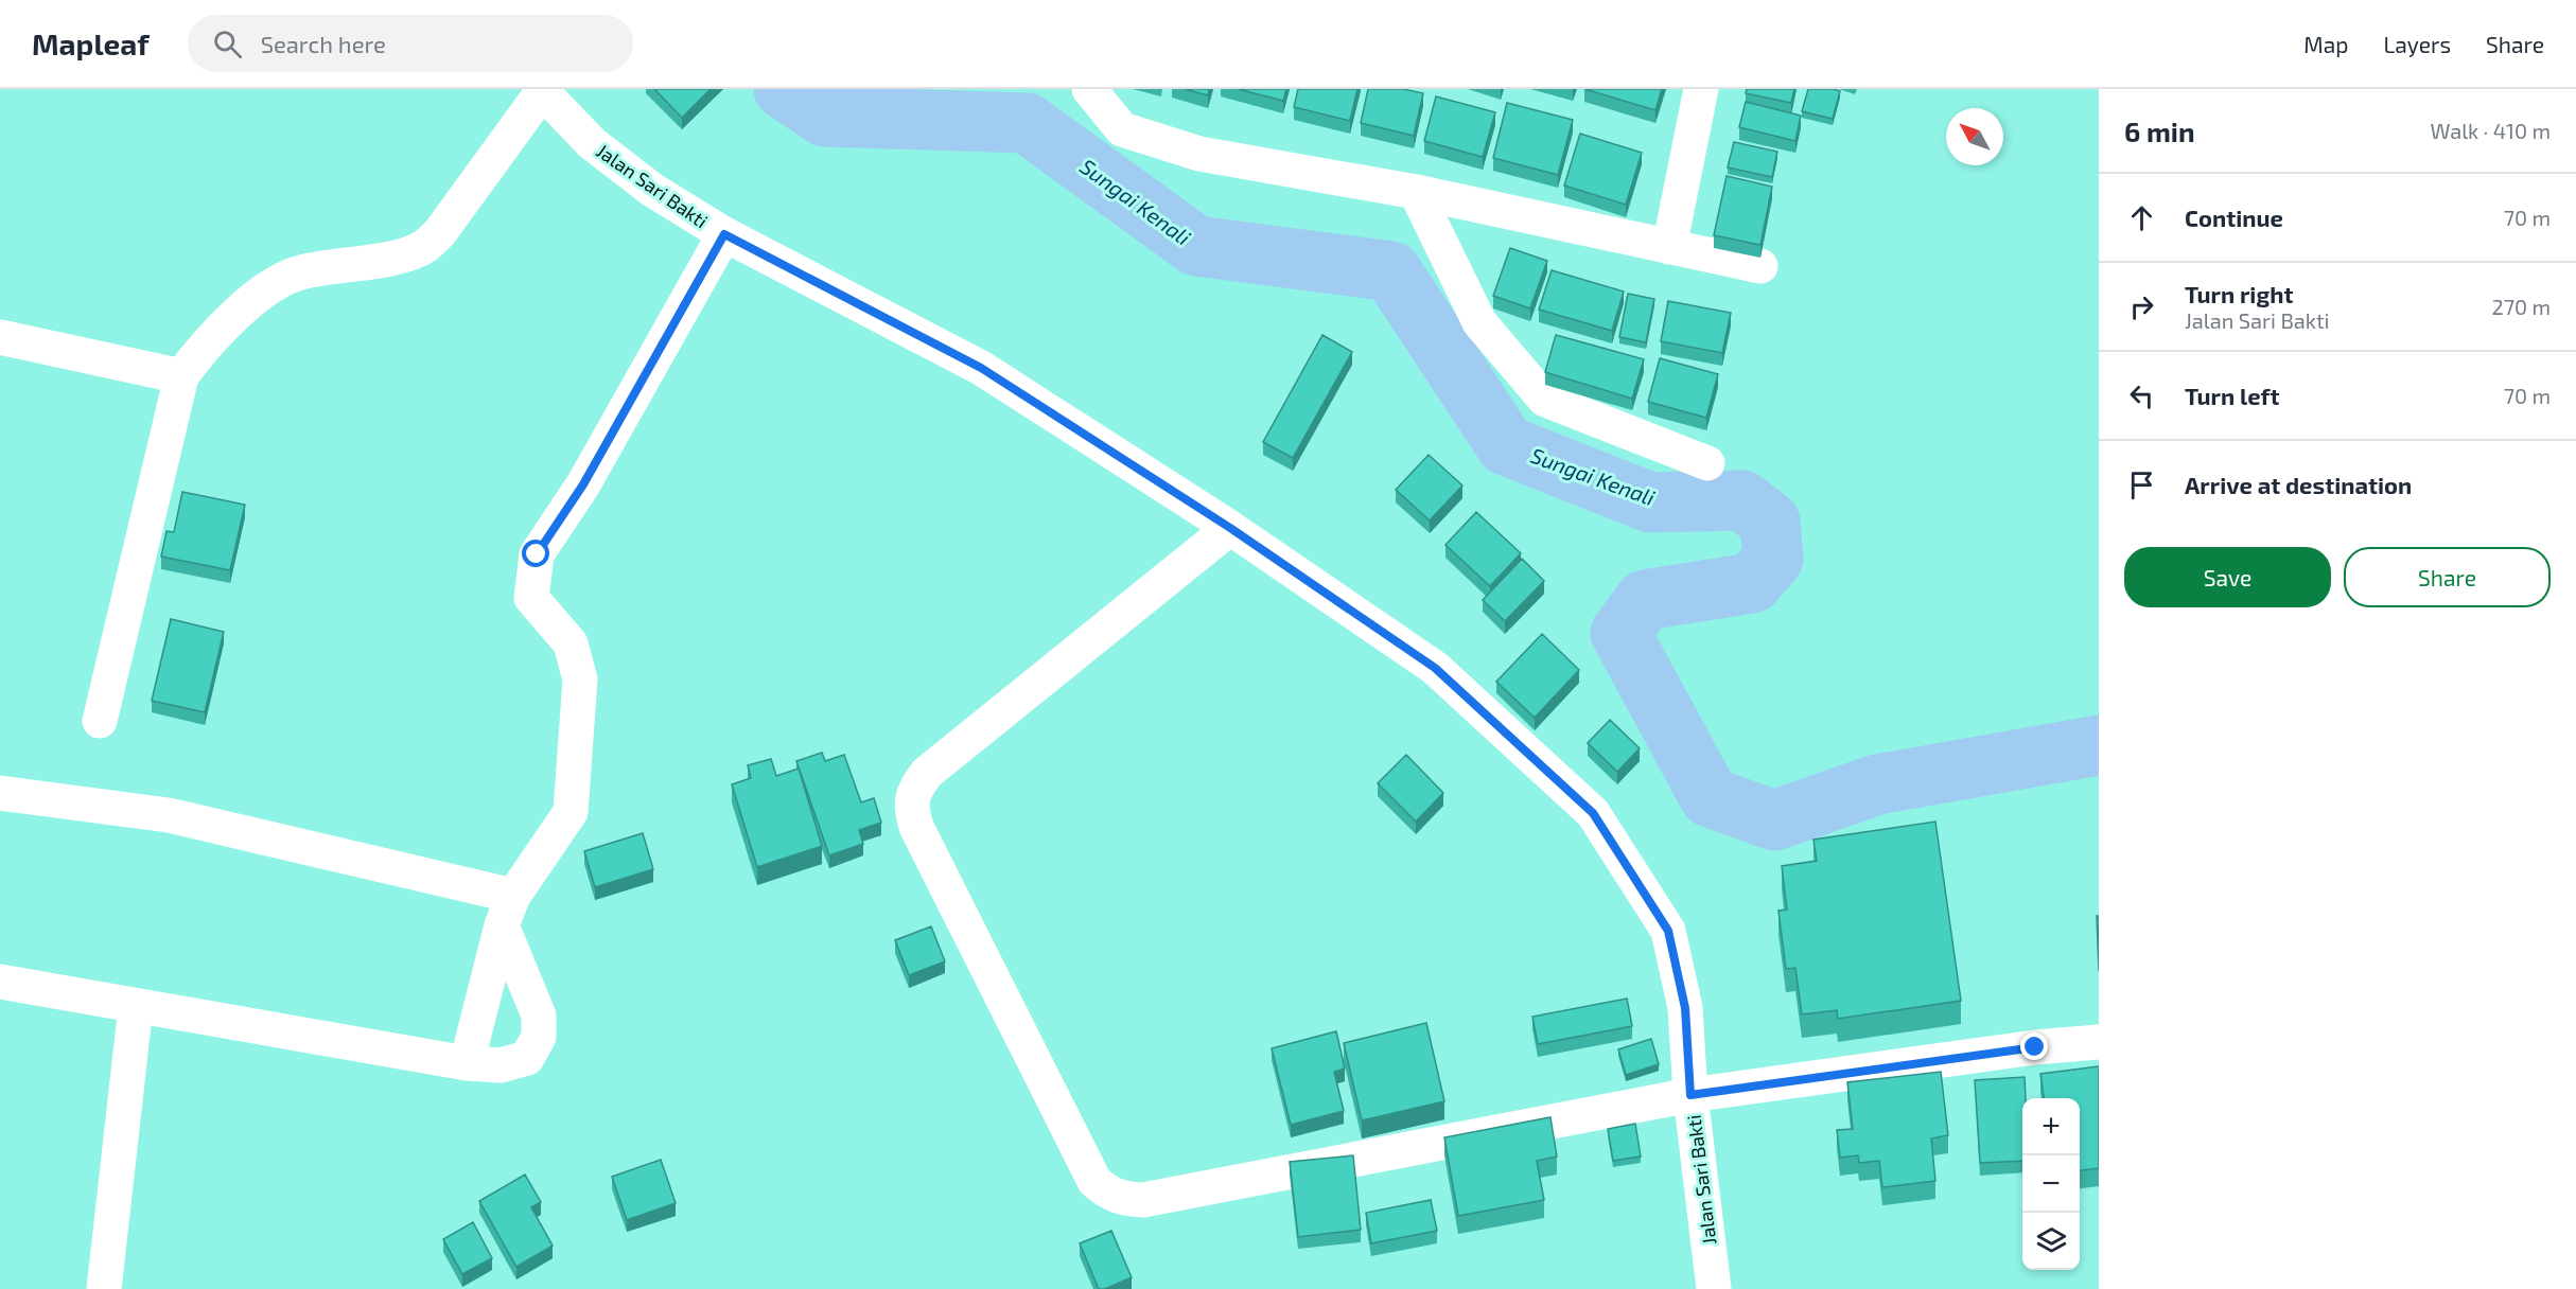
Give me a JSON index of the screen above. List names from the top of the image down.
{
  "streets": {
    "street": ["Jalan Sari Bakti"]
  },
  "water": ["Sungai Kenali"],
  "north": "top left",
  "page": {
    "header": "Mapleaf",
    "search": "Search here",
    "nav": ["Map", "Layers", "Share"],
    "heading": ["6 min", "Walk · 410 m"],
    "list": [
      ["Continue", "70 m"],
      ["Turn right", "Jalan Sari Bakti", "270 m"],
      ["Turn left", "70 m"],
      "Arrive at destination"
    ],
    "buttons": ["Save", "Share"],
    "map_buttons": ["+", "−"]
  }
}
